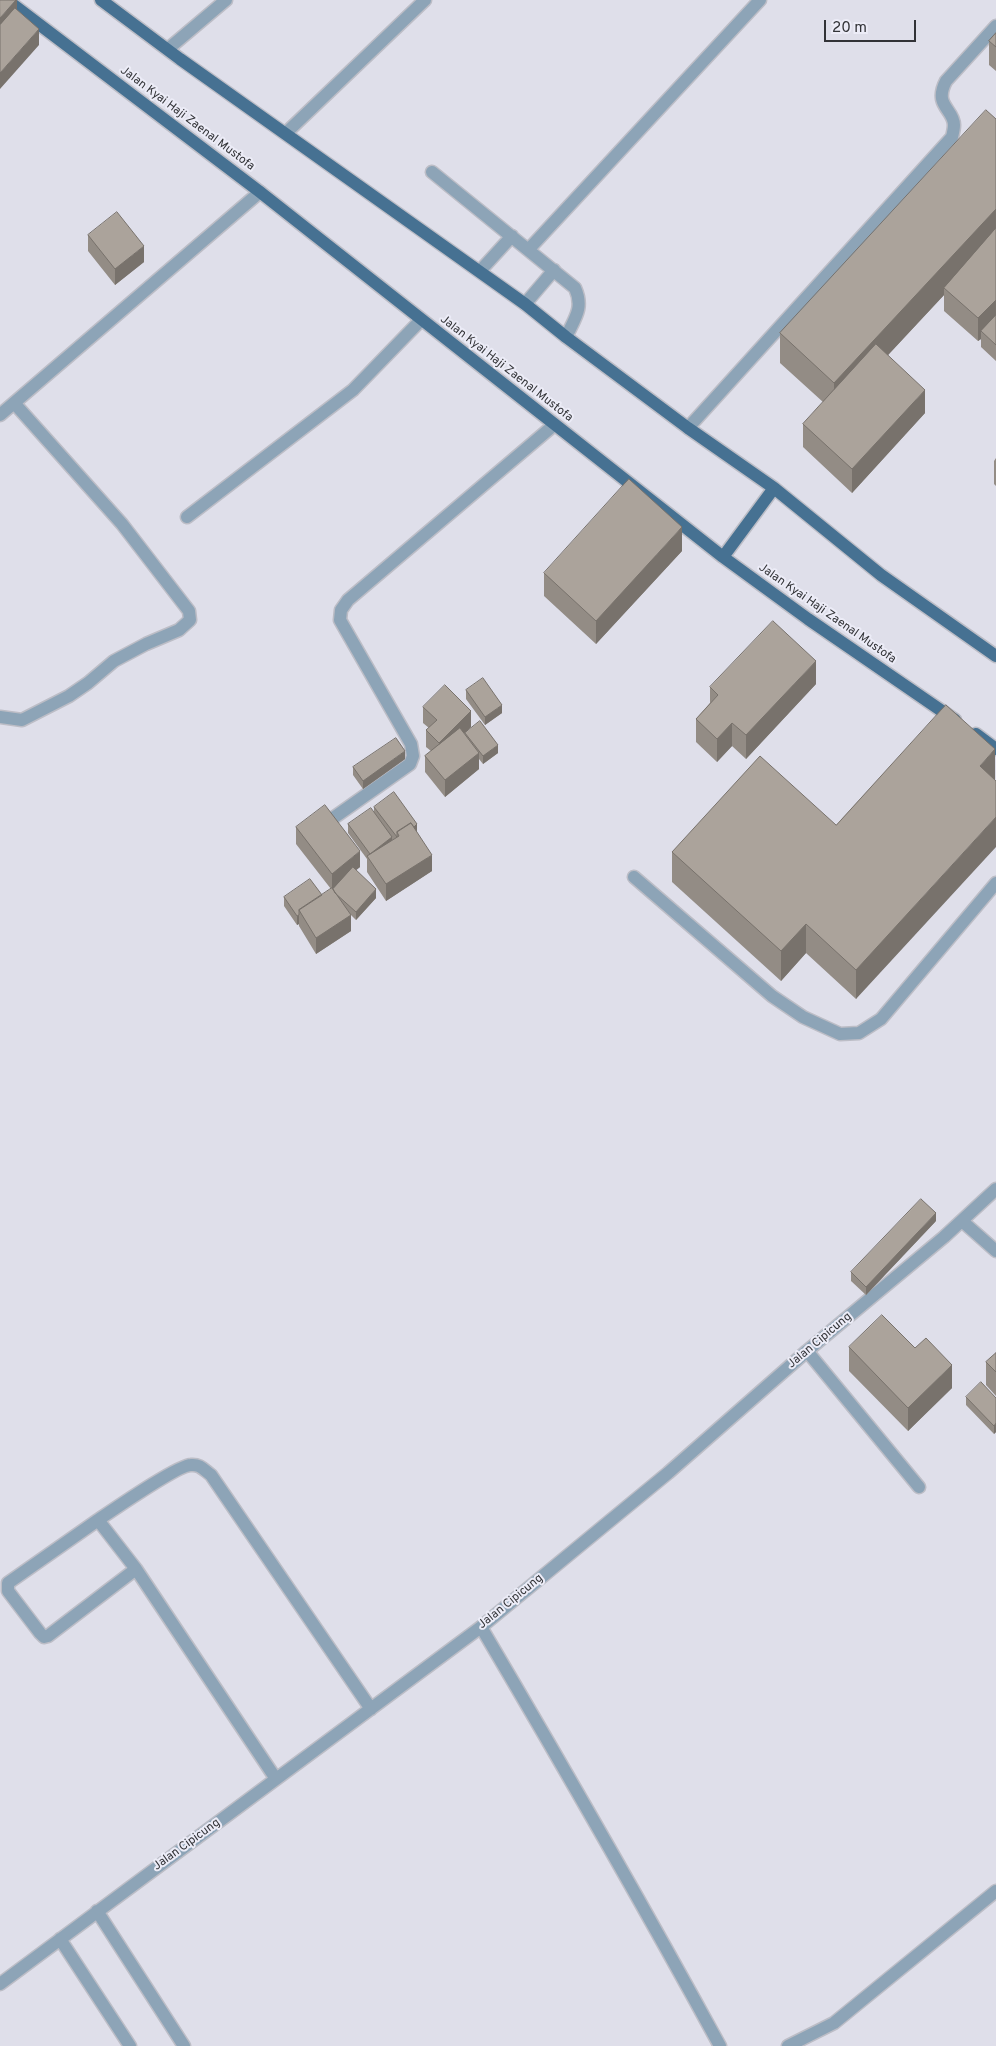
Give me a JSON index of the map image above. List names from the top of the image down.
{
  "streets": {
    "main road": ["Jalan Kyai Haji Zaenal Mustofa"],
    "street": ["Jalan Cipicung"]
  },
  "scale_bar": "20 m"
}
